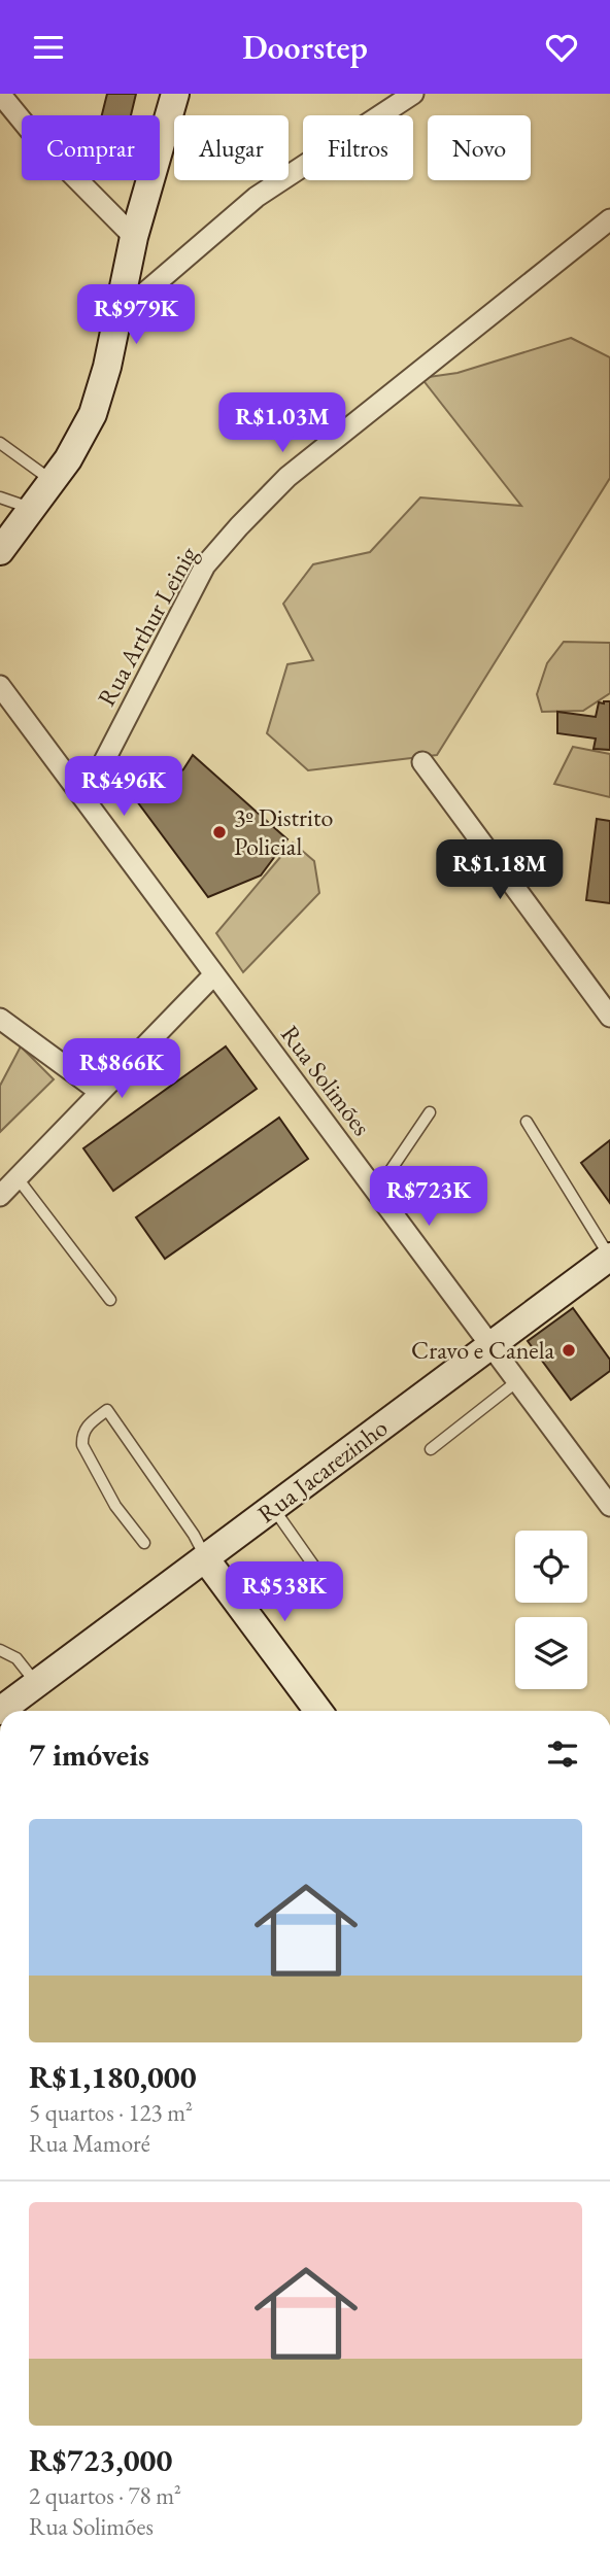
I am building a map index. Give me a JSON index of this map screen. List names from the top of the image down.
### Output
{
  "streets": {
    "main road": ["Rua Jacarezinho"],
    "street": ["Rua Arthur Leinig", "Rua Solimões"]
  },
  "crossings": [
    ["Rua Arthur Leinig", "Rua Solimões"],
    ["Rua Solimões", "Rua Jacarezinho"]
  ],
  "places": ["3º Distrito Policial", "Cravo e Canela"],
  "page": {
    "header": "Doorstep",
    "chip": [
      "Comprar",
      "Alugar",
      "Filtros",
      "Novo"
    ],
    "price": [
      "R$979K",
      "R$1.03M",
      "R$496K",
      "R$1.18M",
      "R$866K",
      "R$723K",
      "R$538K"
    ],
    "heading": "7 imóveis",
    "list": [
      {
        "name": "R$1,180,000",
        "note": "5 quartos · 123 m² · Rua Mamoré"
      },
      {
        "name": "R$723,000",
        "note": "2 quartos · 78 m² · Rua Solimões"
      }
    ]
  }
}
